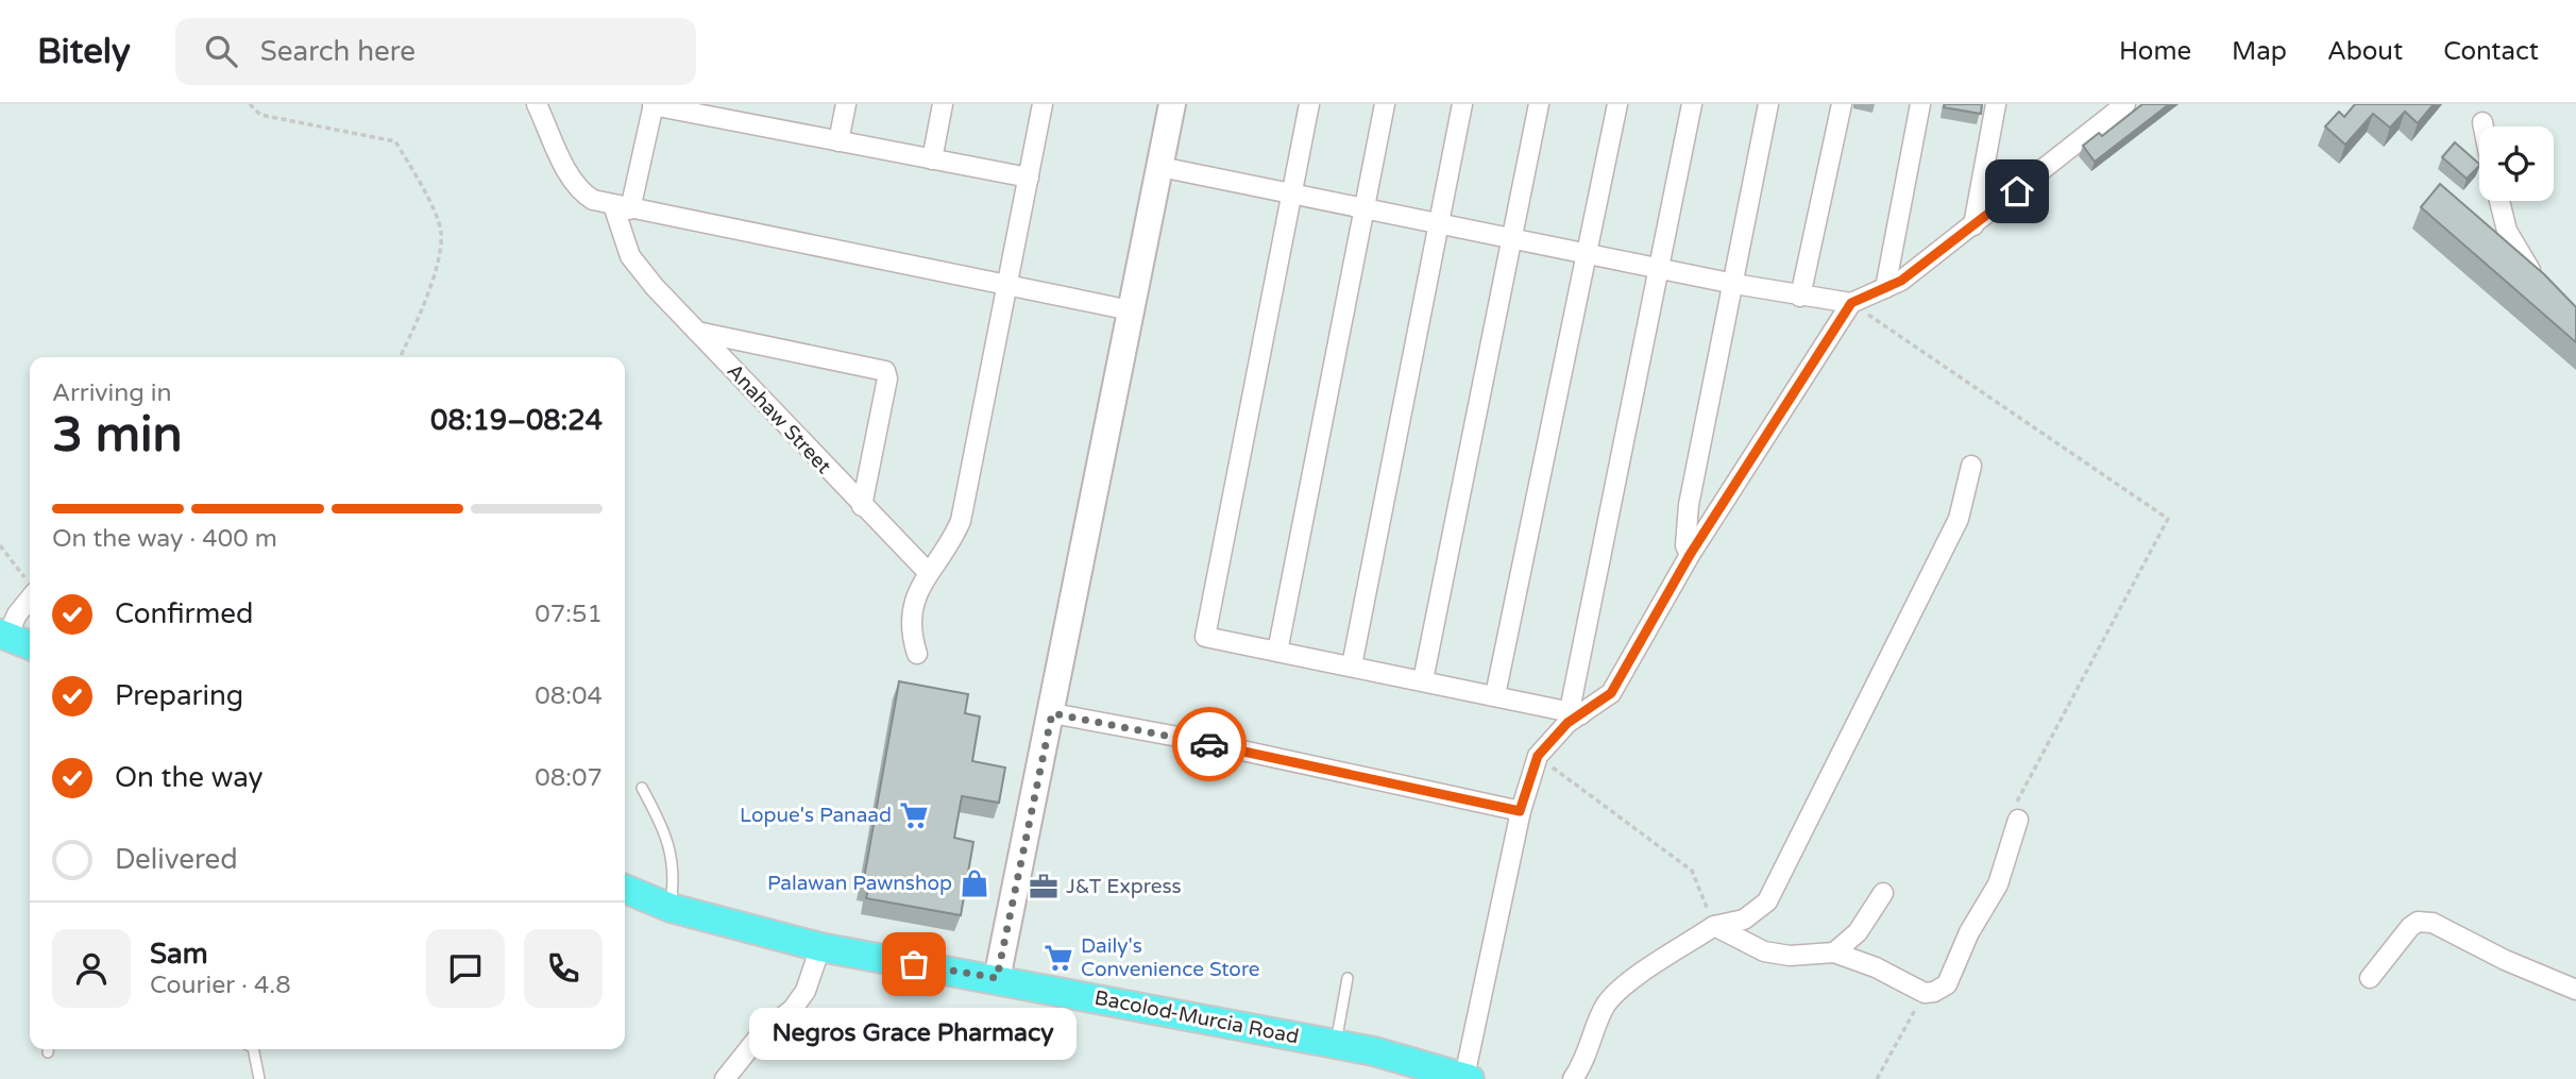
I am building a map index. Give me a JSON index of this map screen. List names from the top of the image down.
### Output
{
  "streets": {
    "main road": ["Bacolod-Murcia Road"],
    "street": ["Anahaw Street"]
  },
  "places": {
    "supermarket": ["Lopue's Panaad", "Daily's Convenience Store"],
    "shop": ["Palawan Pawnshop"],
    "office": ["J&T Express"],
    "other": ["Negros Grace Pharmacy"]
  },
  "page": {
    "header": "Bitely",
    "search": "Search here",
    "nav": [
      "Home",
      "Map",
      "About",
      "Contact"
    ],
    "heading": ["3 min", "Arriving in", "08:19–08:24"],
    "panel": ["Sam", "Courier · 4.8"],
    "bar": "On the way · 400 m",
    "list": [
      ["Confirmed", "07:51"],
      ["Preparing", "08:04"],
      ["On the way", "08:07"],
      "Delivered"
    ],
    "bubble": "Negros Grace Pharmacy"
  }
}
